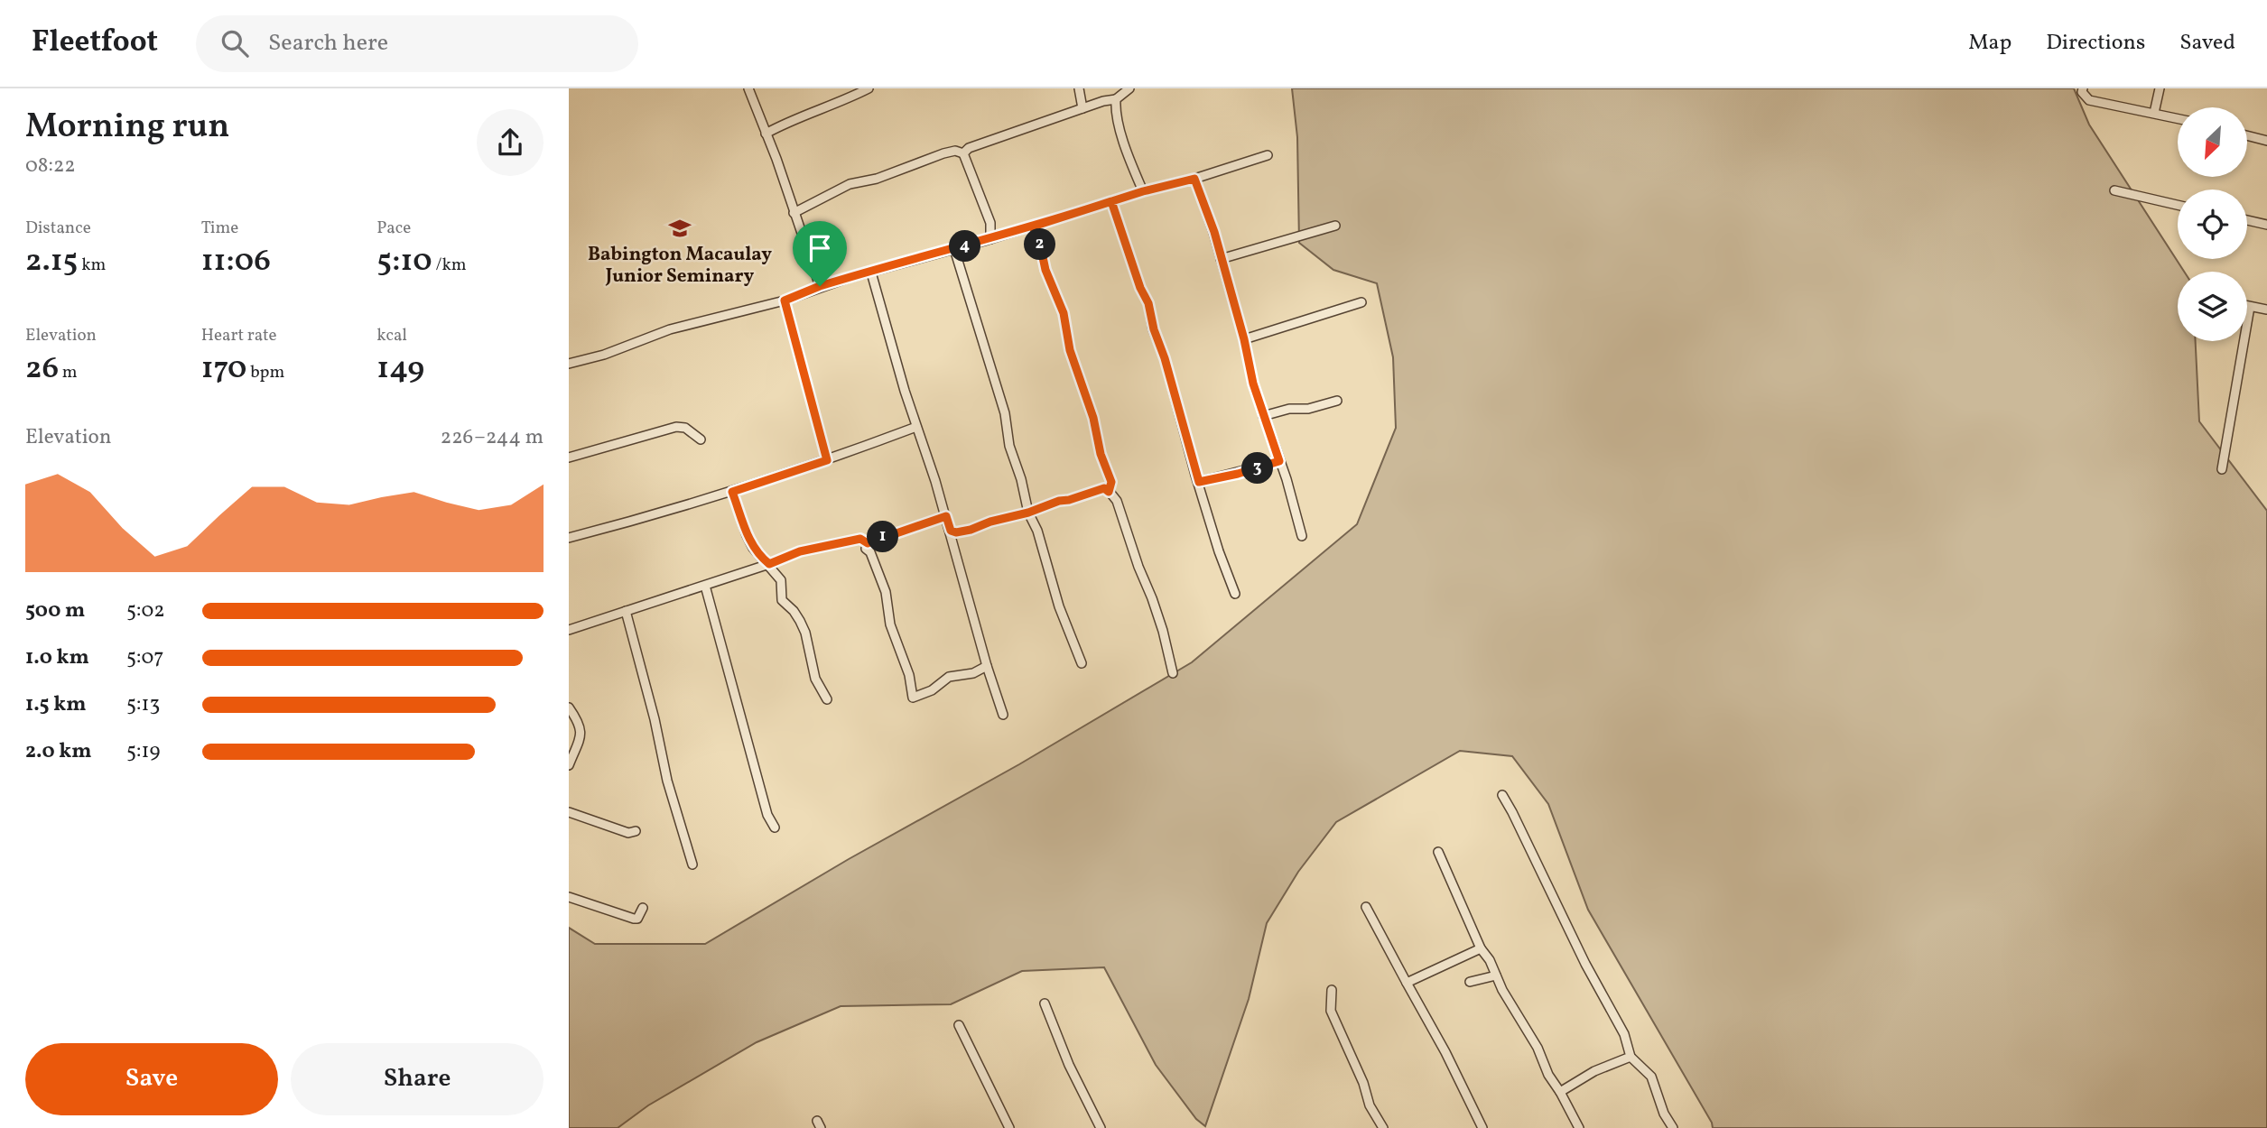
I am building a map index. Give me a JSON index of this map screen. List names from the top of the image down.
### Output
{
  "places": {
    "school or university": ["Babington Macaulay Junior Seminary"]
  },
  "north": "bottom left",
  "page": {
    "header": "Fleetfoot",
    "search": "Search here",
    "nav": ["Map", "Directions", "Saved"],
    "heading": ["Morning run", "08:22"],
    "stats": [
      ["Distance", "2.15 km"],
      ["Time", "11:06"],
      ["Pace", "5:10 /km"],
      ["Elevation", "26 m"],
      ["Heart rate", "170 bpm"],
      ["kcal", "149"]
    ],
    "pins": [
      "2",
      "4",
      "3",
      "1"
    ],
    "chart": ["Elevation", "226–244 m"],
    "list": [
      {
        "name": "500 m",
        "note": "5:02"
      },
      {
        "name": "1.0 km",
        "note": "5:07"
      },
      {
        "name": "1.5 km",
        "note": "5:13"
      },
      {
        "name": "2.0 km",
        "note": "5:19"
      }
    ],
    "buttons": ["Save", "Share"]
  }
}
